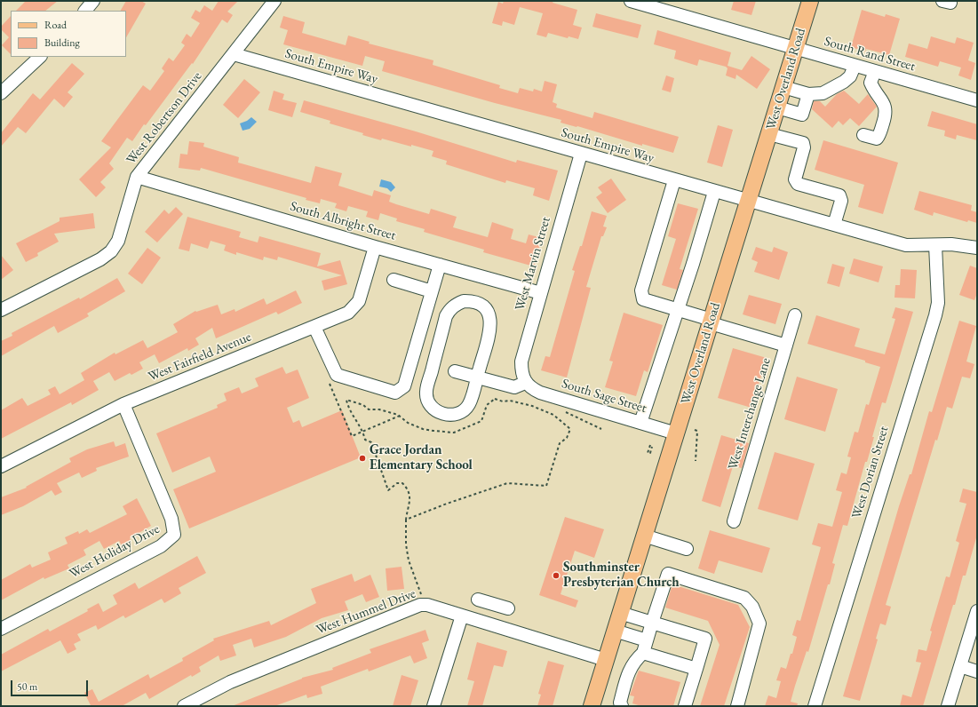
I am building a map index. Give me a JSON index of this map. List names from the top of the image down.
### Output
{
  "streets": {
    "main road": ["West Overland Road"],
    "street": [
      "South Rand Street",
      "South Empire Way",
      "West Robertson Drive",
      "South Albright Street",
      "West Marvin Street",
      "West Fairfield Avenue",
      "South Sage Street",
      "West Interchange Lane",
      "West Dorian Street",
      "West Holiday Drive",
      "West Hummel Drive"
    ]
  },
  "crossings": [
    ["South Rand Street", "West Overland Road"],
    ["South Empire Way", "West Overland Road"],
    ["South Empire Way", "West Robertson Drive"],
    ["South Empire Way", "West Marvin Street"],
    ["South Empire Way", "West Dorian Street"],
    ["West Overland Road", "South Sage Street"],
    ["West Overland Road", "West Hummel Drive"],
    ["West Robertson Drive", "South Albright Street"],
    ["South Albright Street", "West Marvin Street"],
    ["South Albright Street", "West Fairfield Avenue"],
    ["West Marvin Street", "South Sage Street"],
    ["West Fairfield Avenue", "West Holiday Drive"]
  ],
  "places": ["Grace Jordan Elementary School", "Southminster Presbyterian Church"],
  "legend": ["Road", "Building"],
  "scale_bar": "50 m"
}
